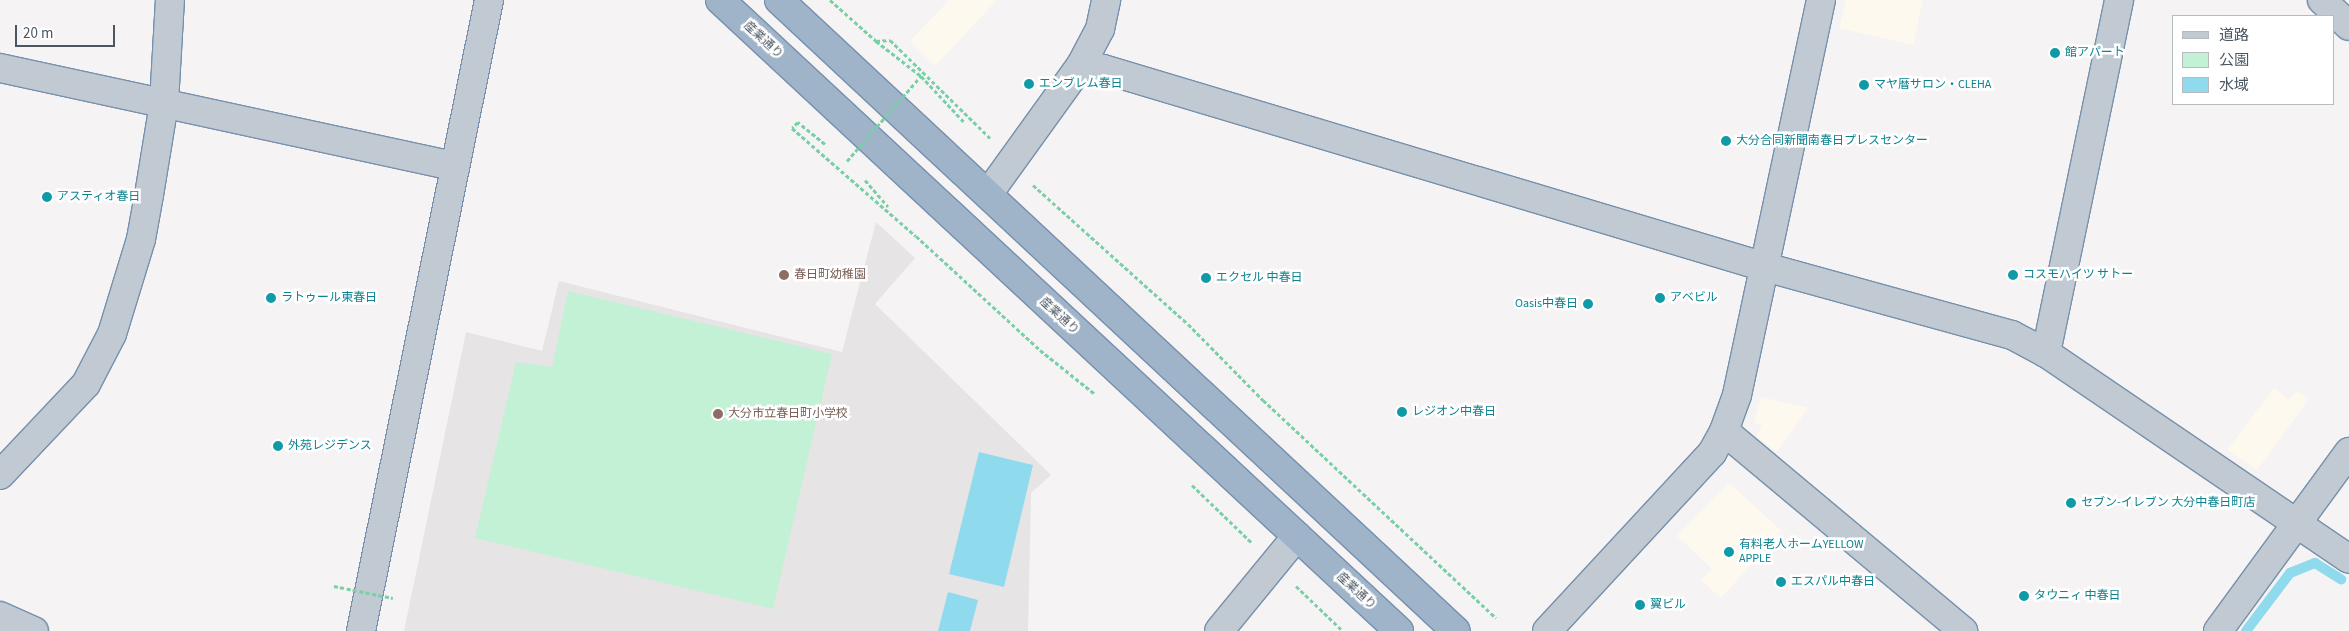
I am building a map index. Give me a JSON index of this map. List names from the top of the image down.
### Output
{
  "streets": {
    "highway": ["産業通り"]
  },
  "places": [
    "館アパート",
    "エンブレム春日",
    "マヤ暦サロン・CLEHA",
    "大分合同新聞南春日プレスセンター",
    "アスティオ春日",
    "春日町幼稚園",
    "コスモハイツ サトー",
    "エクセル 中春日",
    "ラトゥール東春日",
    "アベビル",
    "Oasis中春日",
    "レジオン中春日",
    "大分市立春日町小学校",
    "外苑レジデンス",
    "セブン-イレブン 大分中春日町店",
    "有料老人ホームYELLOW APPLE",
    "エスパル中春日",
    "タウニィ 中春日",
    "翼ビル"
  ],
  "legend": ["道路", "公園", "水域"],
  "scale_bar": "20 m"
}
